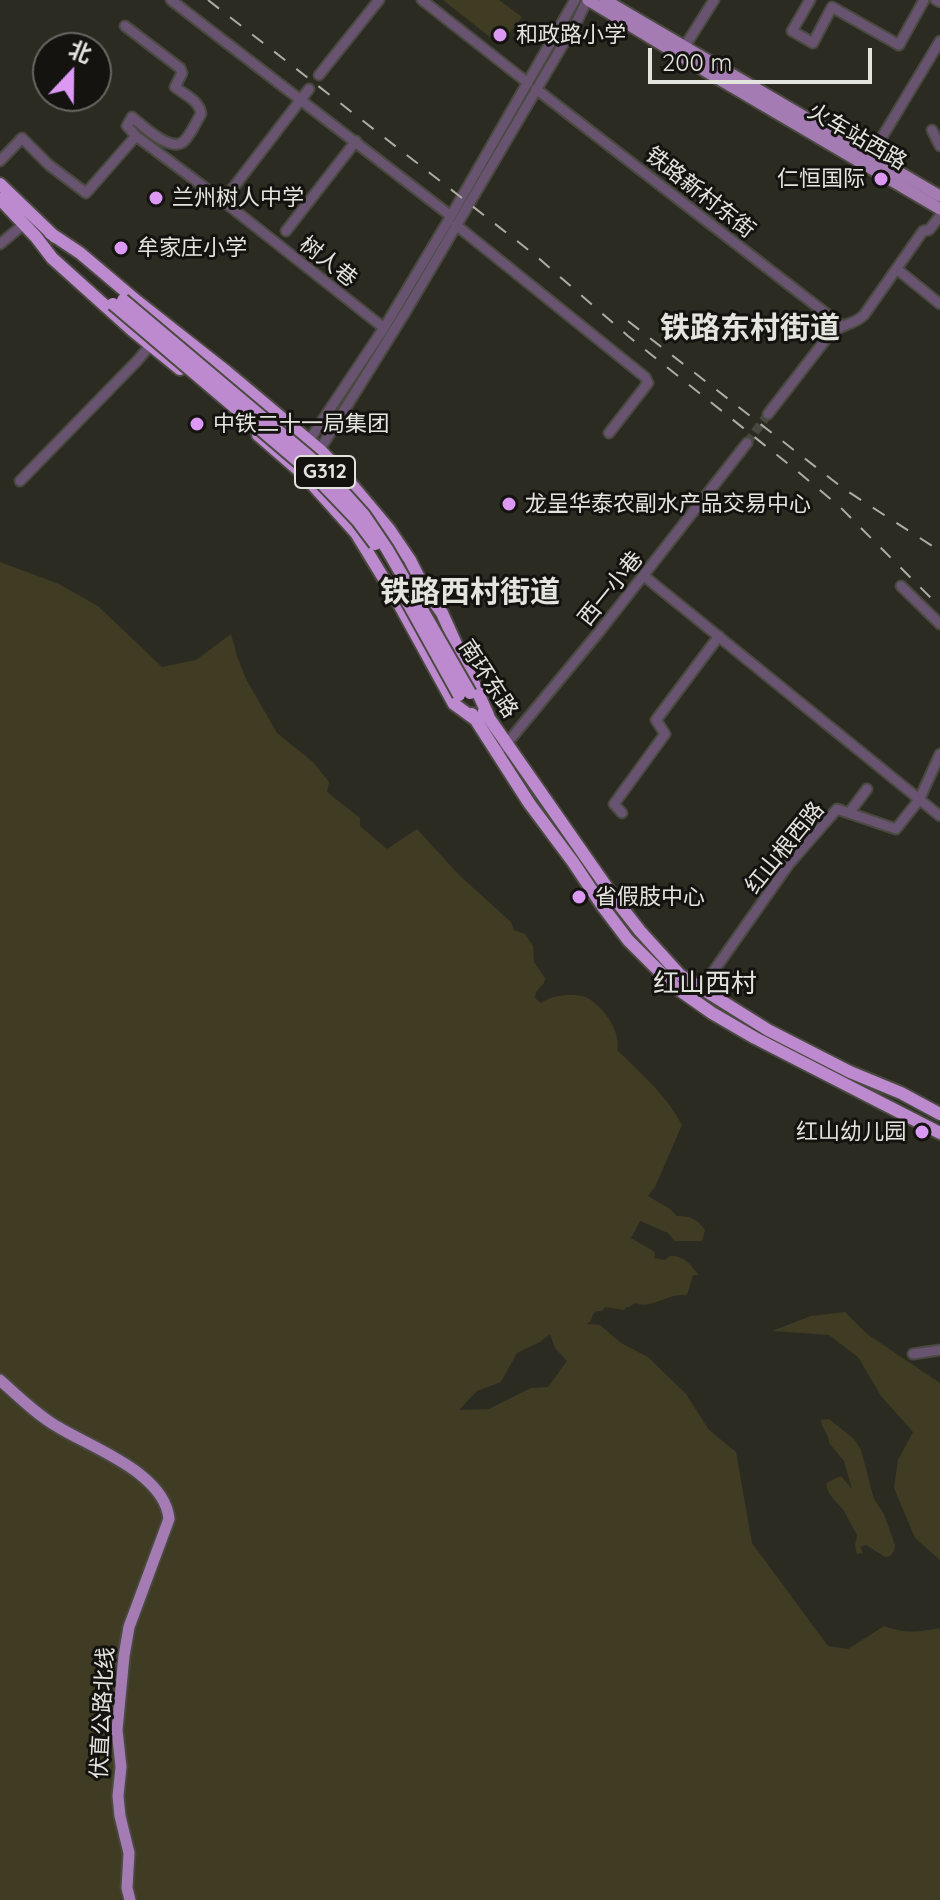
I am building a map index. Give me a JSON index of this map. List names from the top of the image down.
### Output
{
  "streets": {
    "highway": ["G312", "南环东路"],
    "main road": ["火车站西路", "伏直公路北线"],
    "street": [
      "铁路新村东街",
      "树人巷",
      "西一小巷",
      "红山根西路"
    ]
  },
  "crossings": [
    ["西一小巷", "南环东路"],
    ["南环东路", "红山根西路"]
  ],
  "districts": ["铁路东村街道", "铁路西村街道", "红山西村"],
  "places": [
    "和政路小学",
    "仁恒国际",
    "兰州树人中学",
    "牟家庄小学",
    "中铁二十一局集团",
    "龙呈华泰农副水产品交易中心",
    "省假肢中心",
    "红山幼儿园"
  ],
  "scale_bar": "200 m",
  "north": "top"
}
